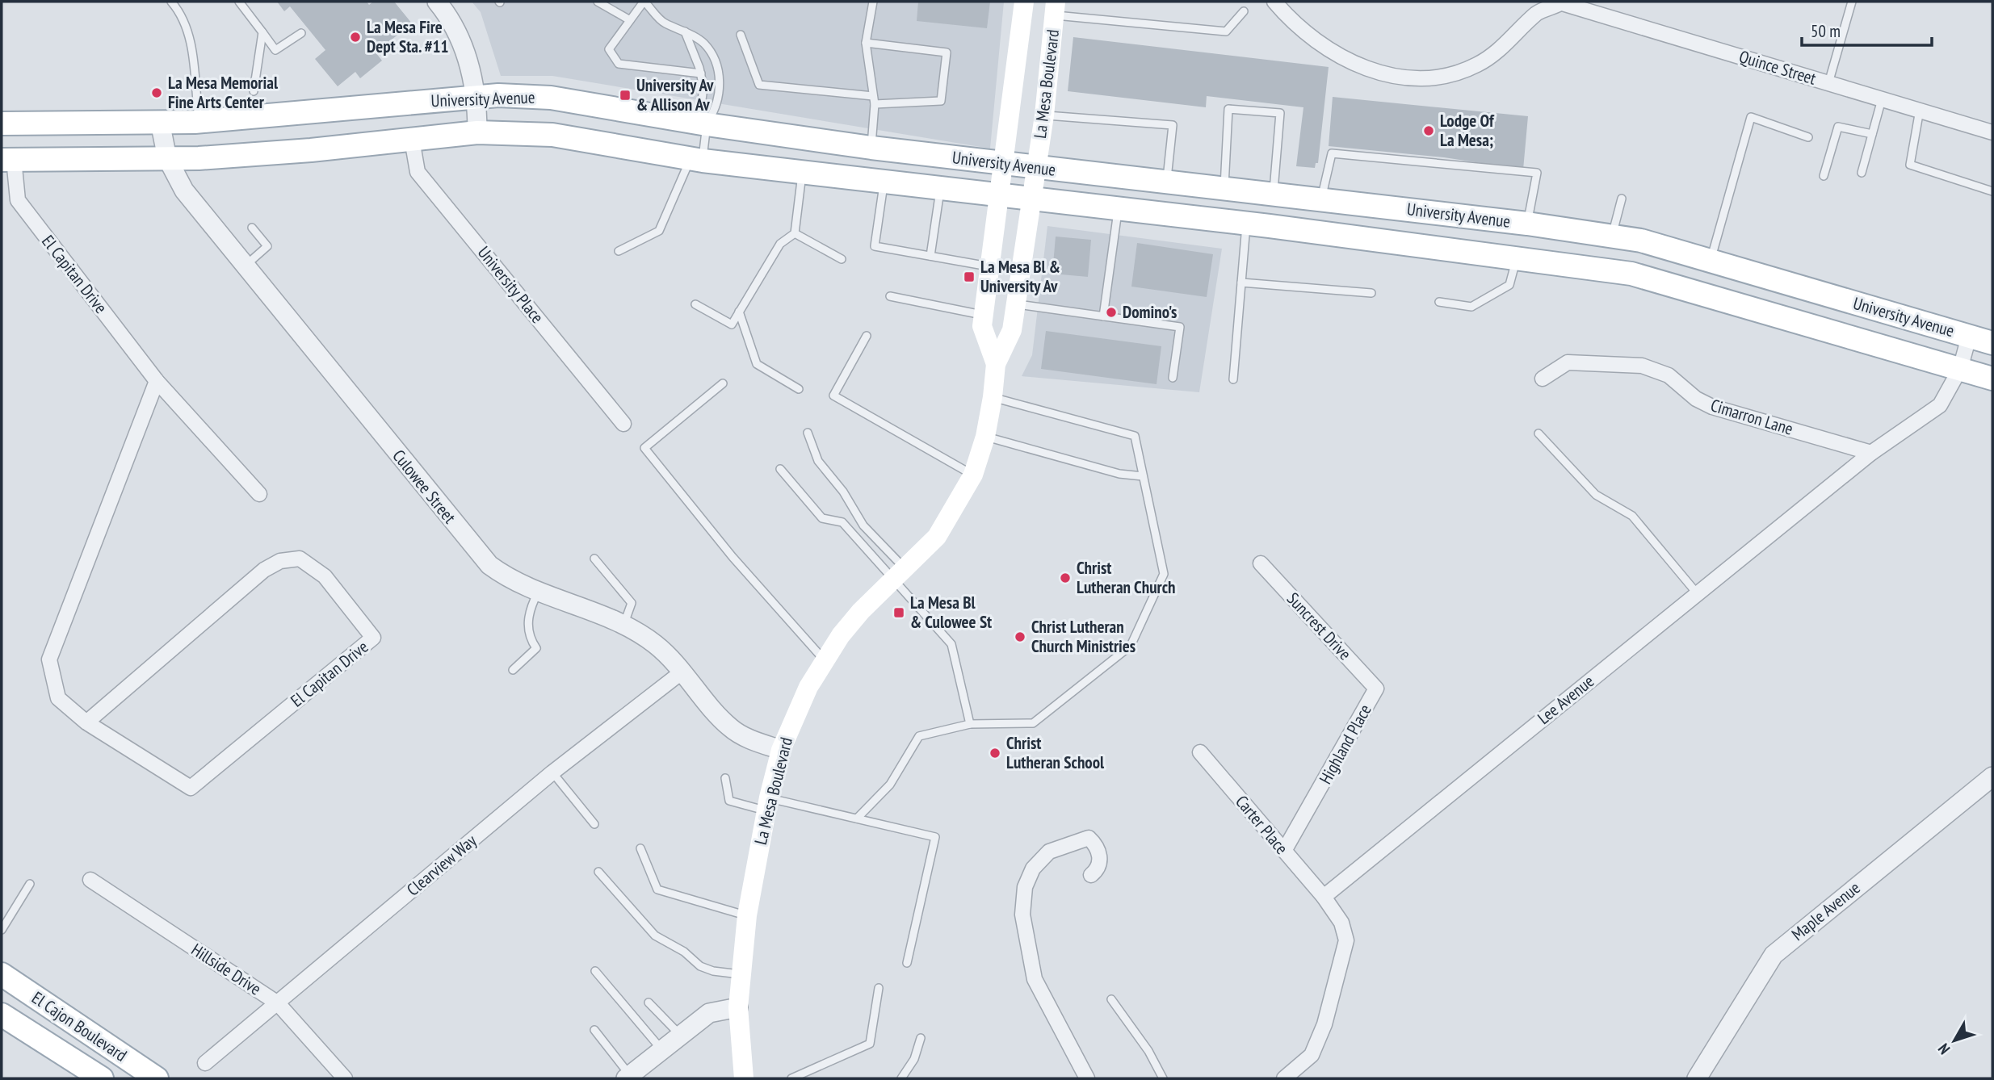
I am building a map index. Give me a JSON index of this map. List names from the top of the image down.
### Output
{
  "streets": {
    "main road": ["La Mesa Boulevard", "University Avenue", "El Cajon Boulevard"],
    "street": [
      "Quince Street",
      "El Capitan Drive",
      "University Place",
      "Cimarron Lane",
      "Culowee Street",
      "Suncrest Drive",
      "Lee Avenue",
      "Highland Place",
      "Carter Place",
      "Clearview Way",
      "Maple Avenue",
      "Hillside Drive"
    ]
  },
  "crossings": [
    ["La Mesa Boulevard", "University Avenue"],
    ["La Mesa Boulevard", "Culowee Street"],
    ["University Avenue", "El Capitan Drive"],
    ["University Avenue", "University Place"],
    ["University Avenue", "Culowee Street"],
    ["University Avenue", "Lee Avenue"],
    ["Cimarron Lane", "Lee Avenue"],
    ["Culowee Street", "Clearview Way"],
    ["Suncrest Drive", "Highland Place"],
    ["Lee Avenue", "Carter Place"],
    ["Highland Place", "Carter Place"],
    ["Clearview Way", "Hillside Drive"]
  ],
  "places": {
    "other": [
      "La Mesa Fire Dept Sta. #11",
      "La Mesa Memorial Fine Arts Center",
      "Lodge Of La Mesa;",
      "Domino's",
      "Christ Lutheran Church",
      "Christ Lutheran Church Ministries",
      "Christ Lutheran School"
    ],
    "transit": ["University Av & Allison Av", "La Mesa Bl & University Av", "La Mesa Bl & Culowee St"]
  },
  "scale_bar": "50 m",
  "north": "bottom left"
}
